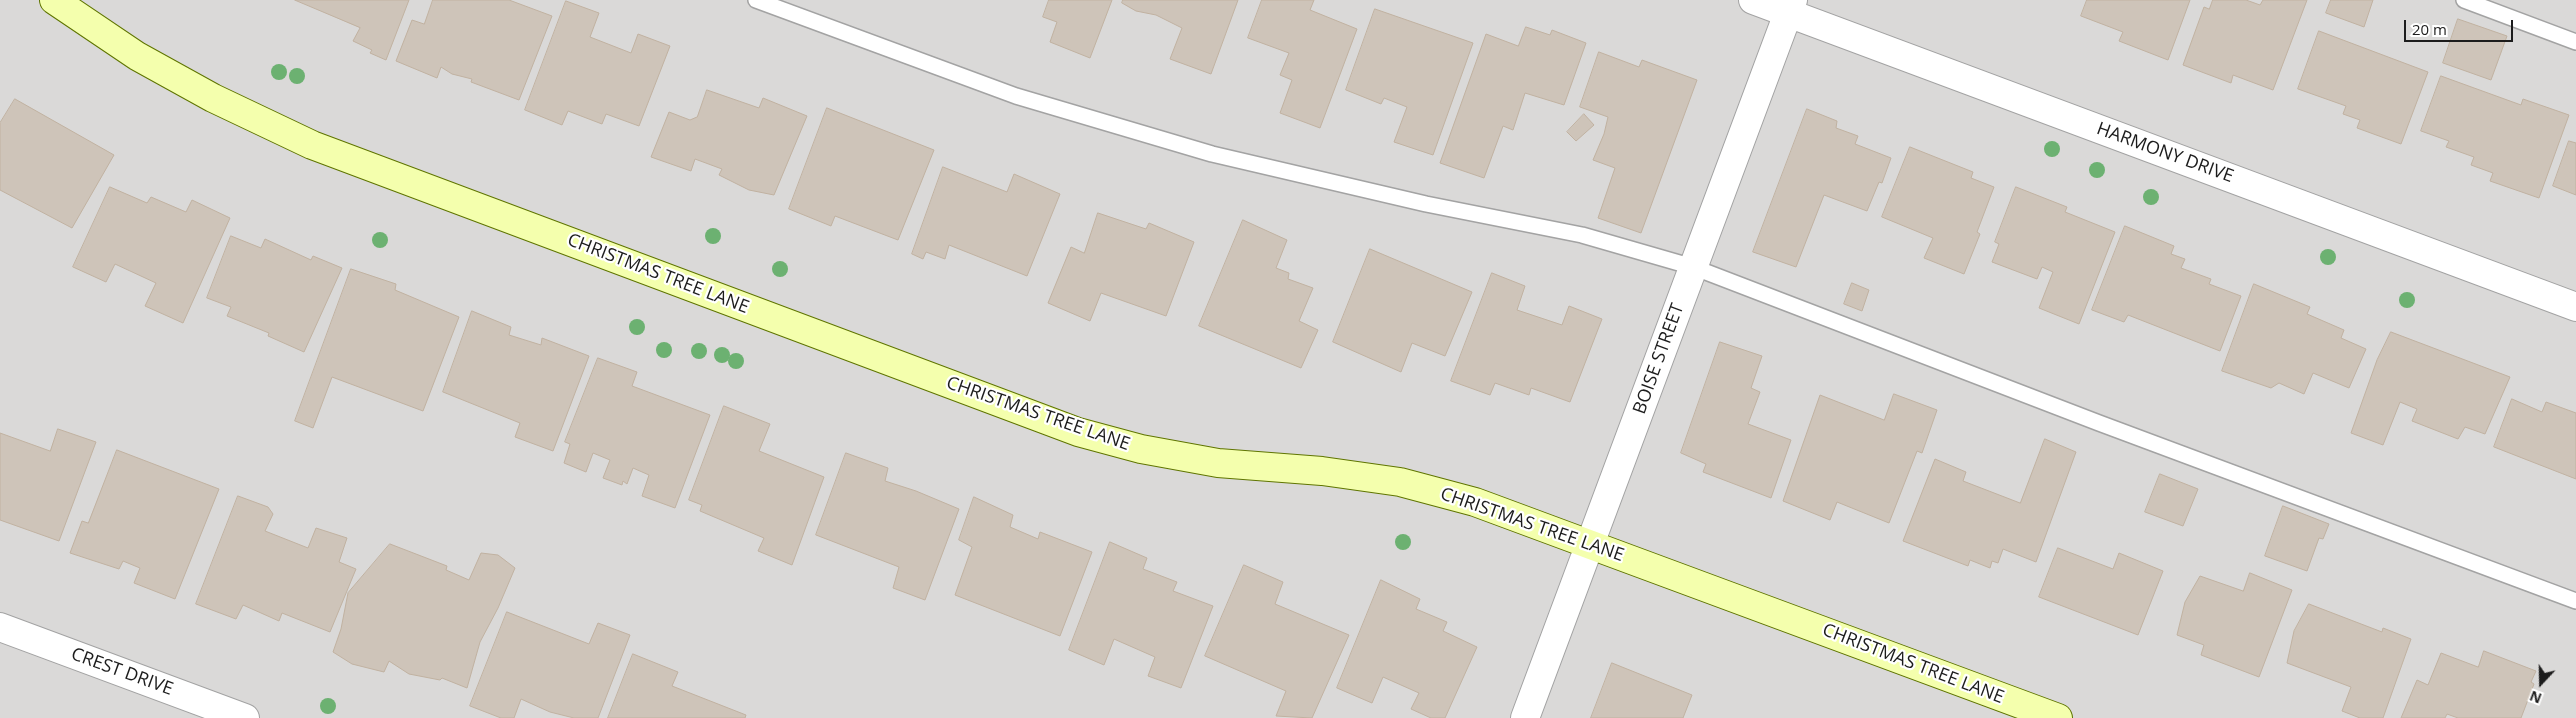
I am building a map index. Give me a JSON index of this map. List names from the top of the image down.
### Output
{
  "streets": {
    "street": [
      "HARMONY DRIVE",
      "CHRISTMAS TREE LANE",
      "BOISE STREET",
      "CREST DRIVE"
    ]
  },
  "crossings": [
    ["HARMONY DRIVE", "BOISE STREET"],
    ["CHRISTMAS TREE LANE", "BOISE STREET"]
  ],
  "scale_bar": "20 m",
  "north": "bottom"
}
